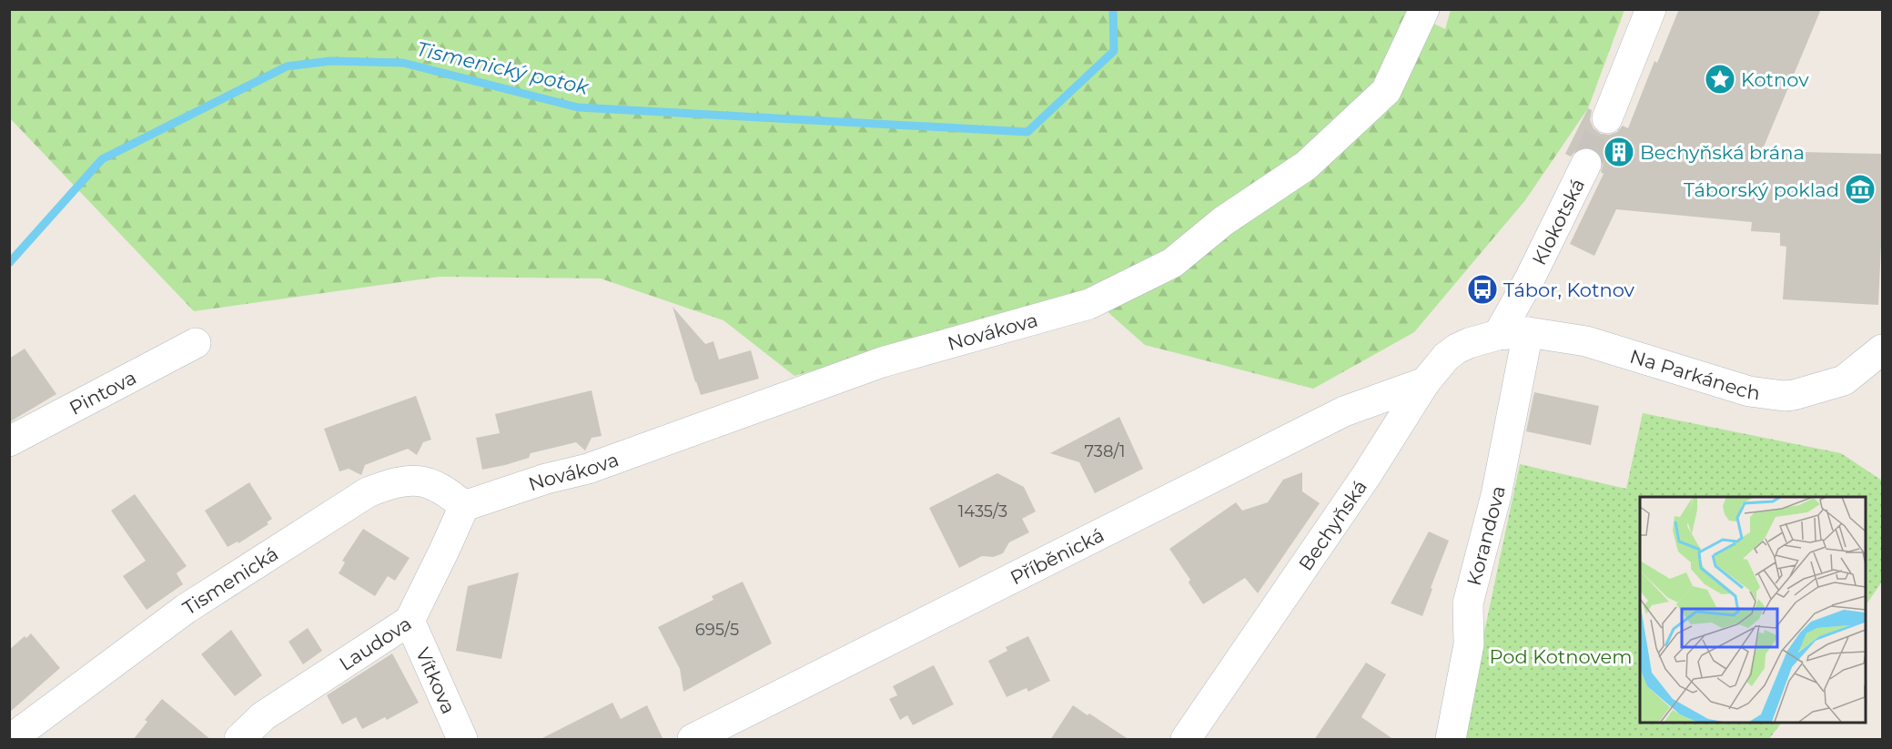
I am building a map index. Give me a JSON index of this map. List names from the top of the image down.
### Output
{
  "streets": {
    "street": [
      "Klokotská",
      "Novákova",
      "Na Parkánech",
      "Pintova",
      "Bechyňská",
      "Korandova",
      "Příběnická",
      "Tismenická",
      "Laudova",
      "Vítkova"
    ]
  },
  "crossings": [
    ["Klokotská", "Na Parkánech"],
    ["Klokotská", "Bechyňská"],
    ["Novákova", "Tismenická"],
    ["Novákova", "Laudova"],
    ["Na Parkánech", "Bechyňská"],
    ["Na Parkánech", "Korandova"],
    ["Bechyňská", "Příběnická"],
    ["Tismenická", "Laudova"],
    ["Laudova", "Vítkova"]
  ],
  "water": ["Tismenický potok"],
  "parks": ["Pod Kotnovem"],
  "places": {
    "place": ["Kotnov"],
    "building": ["Bechyňská brána"],
    "museum": ["Táborský poklad"],
    "bus stop": ["Tábor, Kotnov"]
  },
  "house_numbers": ["738/1", "1435/3", "695/5"]
}
